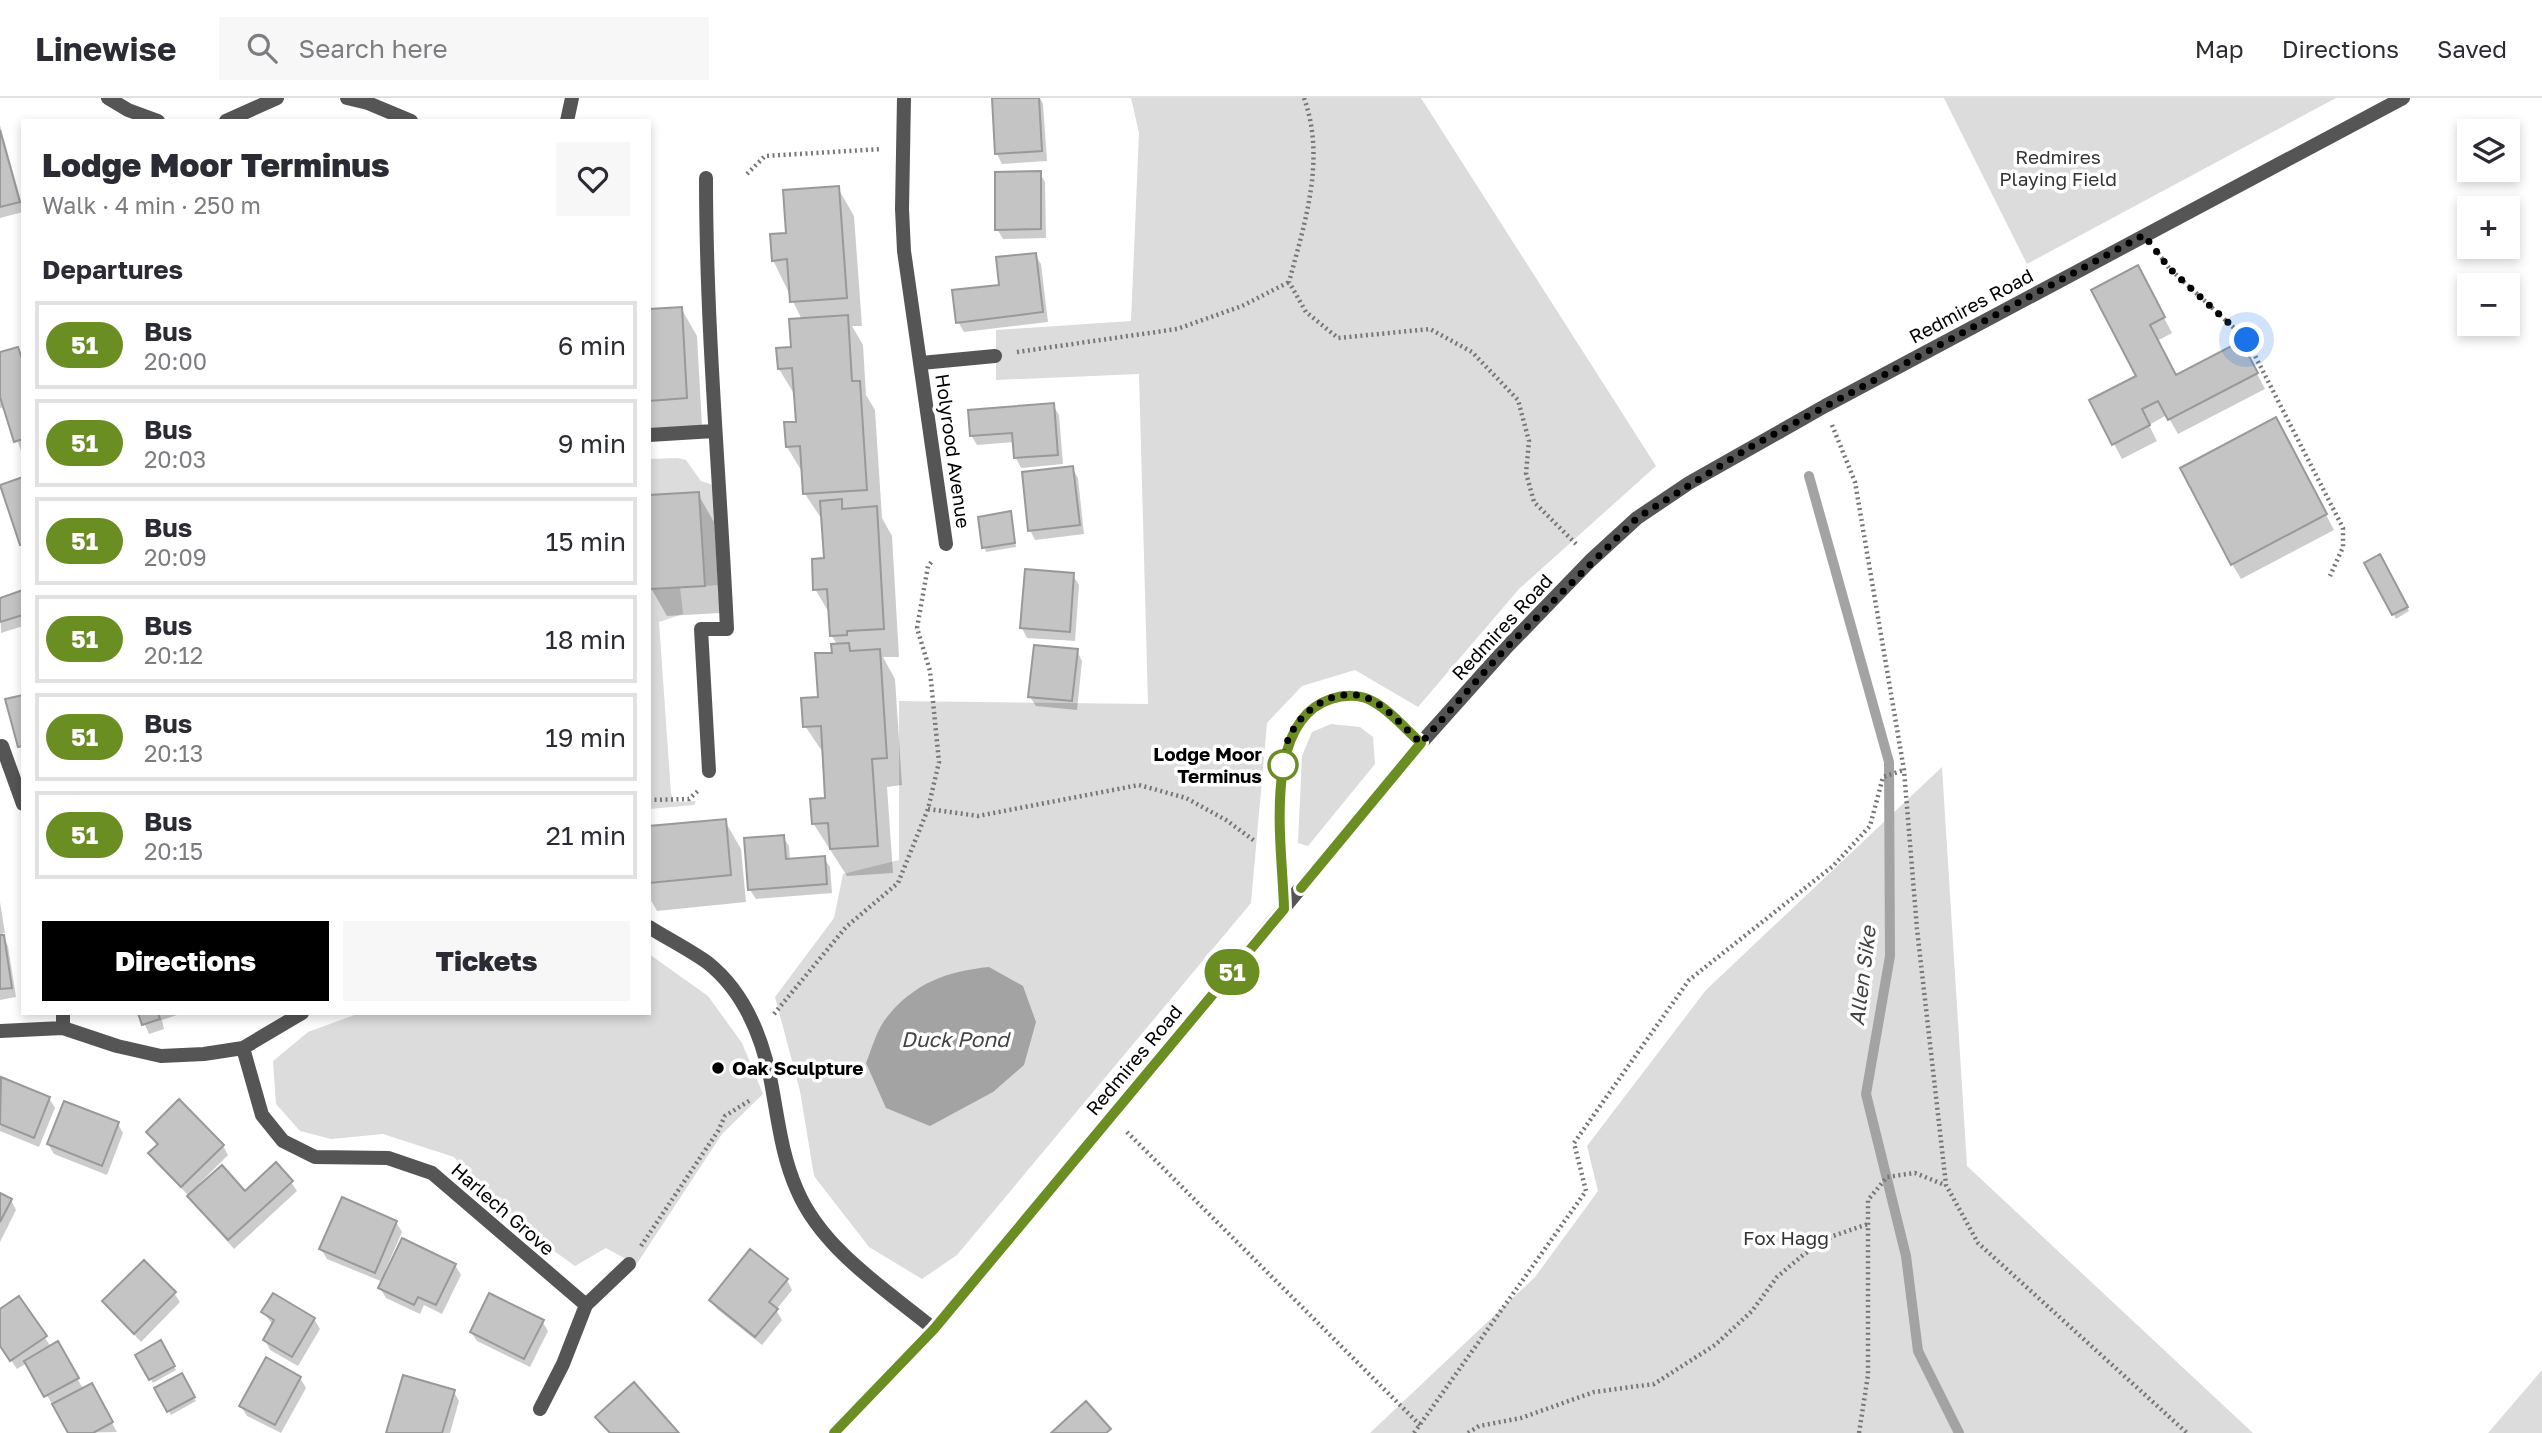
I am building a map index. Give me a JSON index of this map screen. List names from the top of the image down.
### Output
{
  "streets": {
    "street": ["Redmires Road", "Holyrood Avenue", "Harlech Grove"]
  },
  "water": ["Allen Sike", "Duck Pond"],
  "parks": ["Redmires Playing Field", "Fox Hagg"],
  "places": ["Lodge Moor Terminus", "Oak Sculpture"],
  "lines": ["bus line 51"],
  "page": {
    "header": "Linewise",
    "search": "Search here",
    "nav": ["Map", "Directions", "Saved"],
    "on_map": "51",
    "map_buttons": ["+", "−"],
    "heading": [
      ["Lodge Moor Terminus", "Walk · 4 min · 250 m"],
      "Departures"
    ],
    "list": [
      {
        "mark": "51",
        "name": "Bus",
        "note": "20:00",
        "value": "6 min"
      },
      {
        "mark": "51",
        "name": "Bus",
        "note": "20:03",
        "value": "9 min"
      },
      {
        "mark": "51",
        "name": "Bus",
        "note": "20:09",
        "value": "15 min"
      },
      {
        "mark": "51",
        "name": "Bus",
        "note": "20:12",
        "value": "18 min"
      },
      {
        "mark": "51",
        "name": "Bus",
        "note": "20:13",
        "value": "19 min"
      },
      {
        "mark": "51",
        "name": "Bus",
        "note": "20:15",
        "value": "21 min"
      }
    ],
    "buttons": ["Directions", "Tickets"]
  }
}
